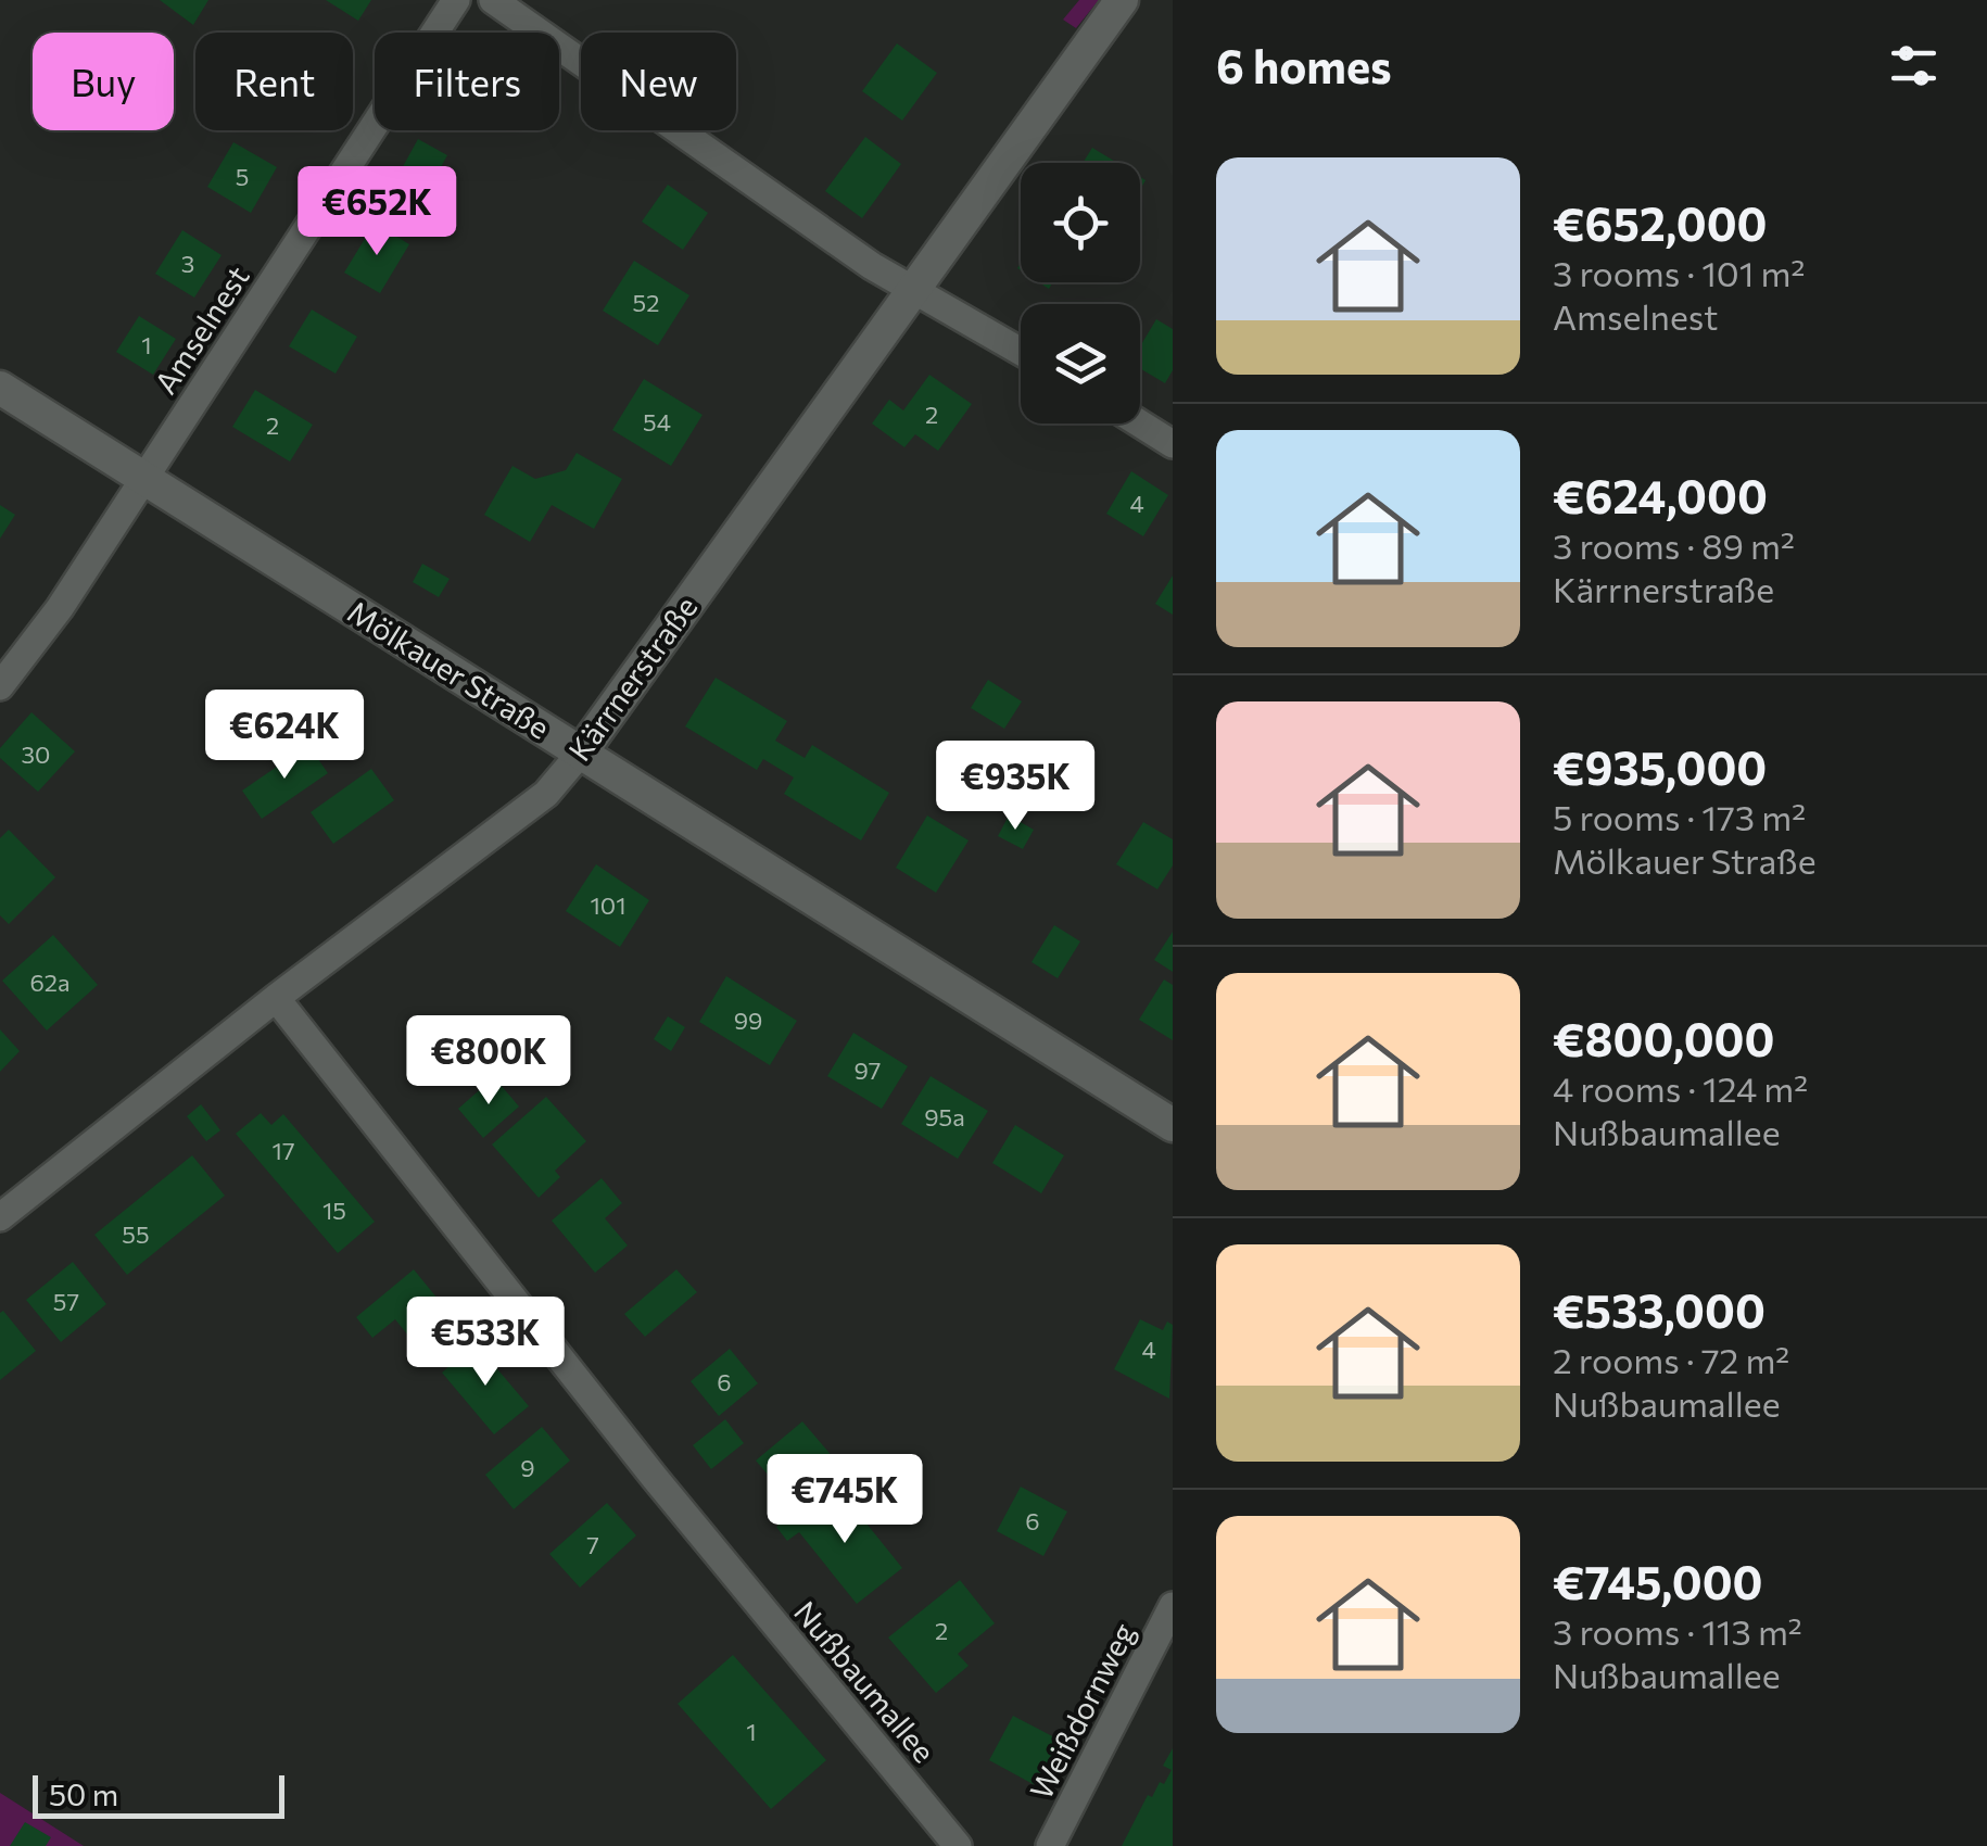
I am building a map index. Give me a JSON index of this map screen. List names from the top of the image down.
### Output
{
  "streets": {
    "street": [
      "Amselnest",
      "Mölkauer Straße",
      "Kärrnerstraße",
      "Nußbaumallee",
      "Weißdornweg"
    ]
  },
  "crossings": [
    ["Amselnest", "Mölkauer Straße"],
    ["Mölkauer Straße", "Kärrnerstraße"],
    ["Kärrnerstraße", "Nußbaumallee"]
  ],
  "house_numbers": [
    "5",
    "3",
    "52",
    "1",
    "2",
    "54",
    "2",
    "4",
    "30",
    "101",
    "62a",
    "99",
    "97",
    "95a",
    "17",
    "15",
    "55",
    "57",
    "4",
    "6",
    "9",
    "6",
    "7",
    "2",
    "1"
  ],
  "scale_bar": "50 m",
  "page": {
    "heading": "6 homes",
    "chip": [
      "Buy",
      "Rent",
      "Filters",
      "New"
    ],
    "list": [
      {
        "name": "€652,000",
        "note": "3 rooms · 101 m² · Amselnest"
      },
      {
        "name": "€624,000",
        "note": "3 rooms · 89 m² · Kärrnerstraße"
      },
      {
        "name": "€935,000",
        "note": "5 rooms · 173 m² · Mölkauer Straße"
      },
      {
        "name": "€800,000",
        "note": "4 rooms · 124 m² · Nußbaumallee"
      },
      {
        "name": "€533,000",
        "note": "2 rooms · 72 m² · Nußbaumallee"
      },
      {
        "name": "€745,000",
        "note": "3 rooms · 113 m² · Nußbaumallee"
      }
    ],
    "price": [
      "€652K",
      "€624K",
      "€935K",
      "€800K",
      "€533K",
      "€745K"
    ],
    "scale": "50 m"
  }
}
